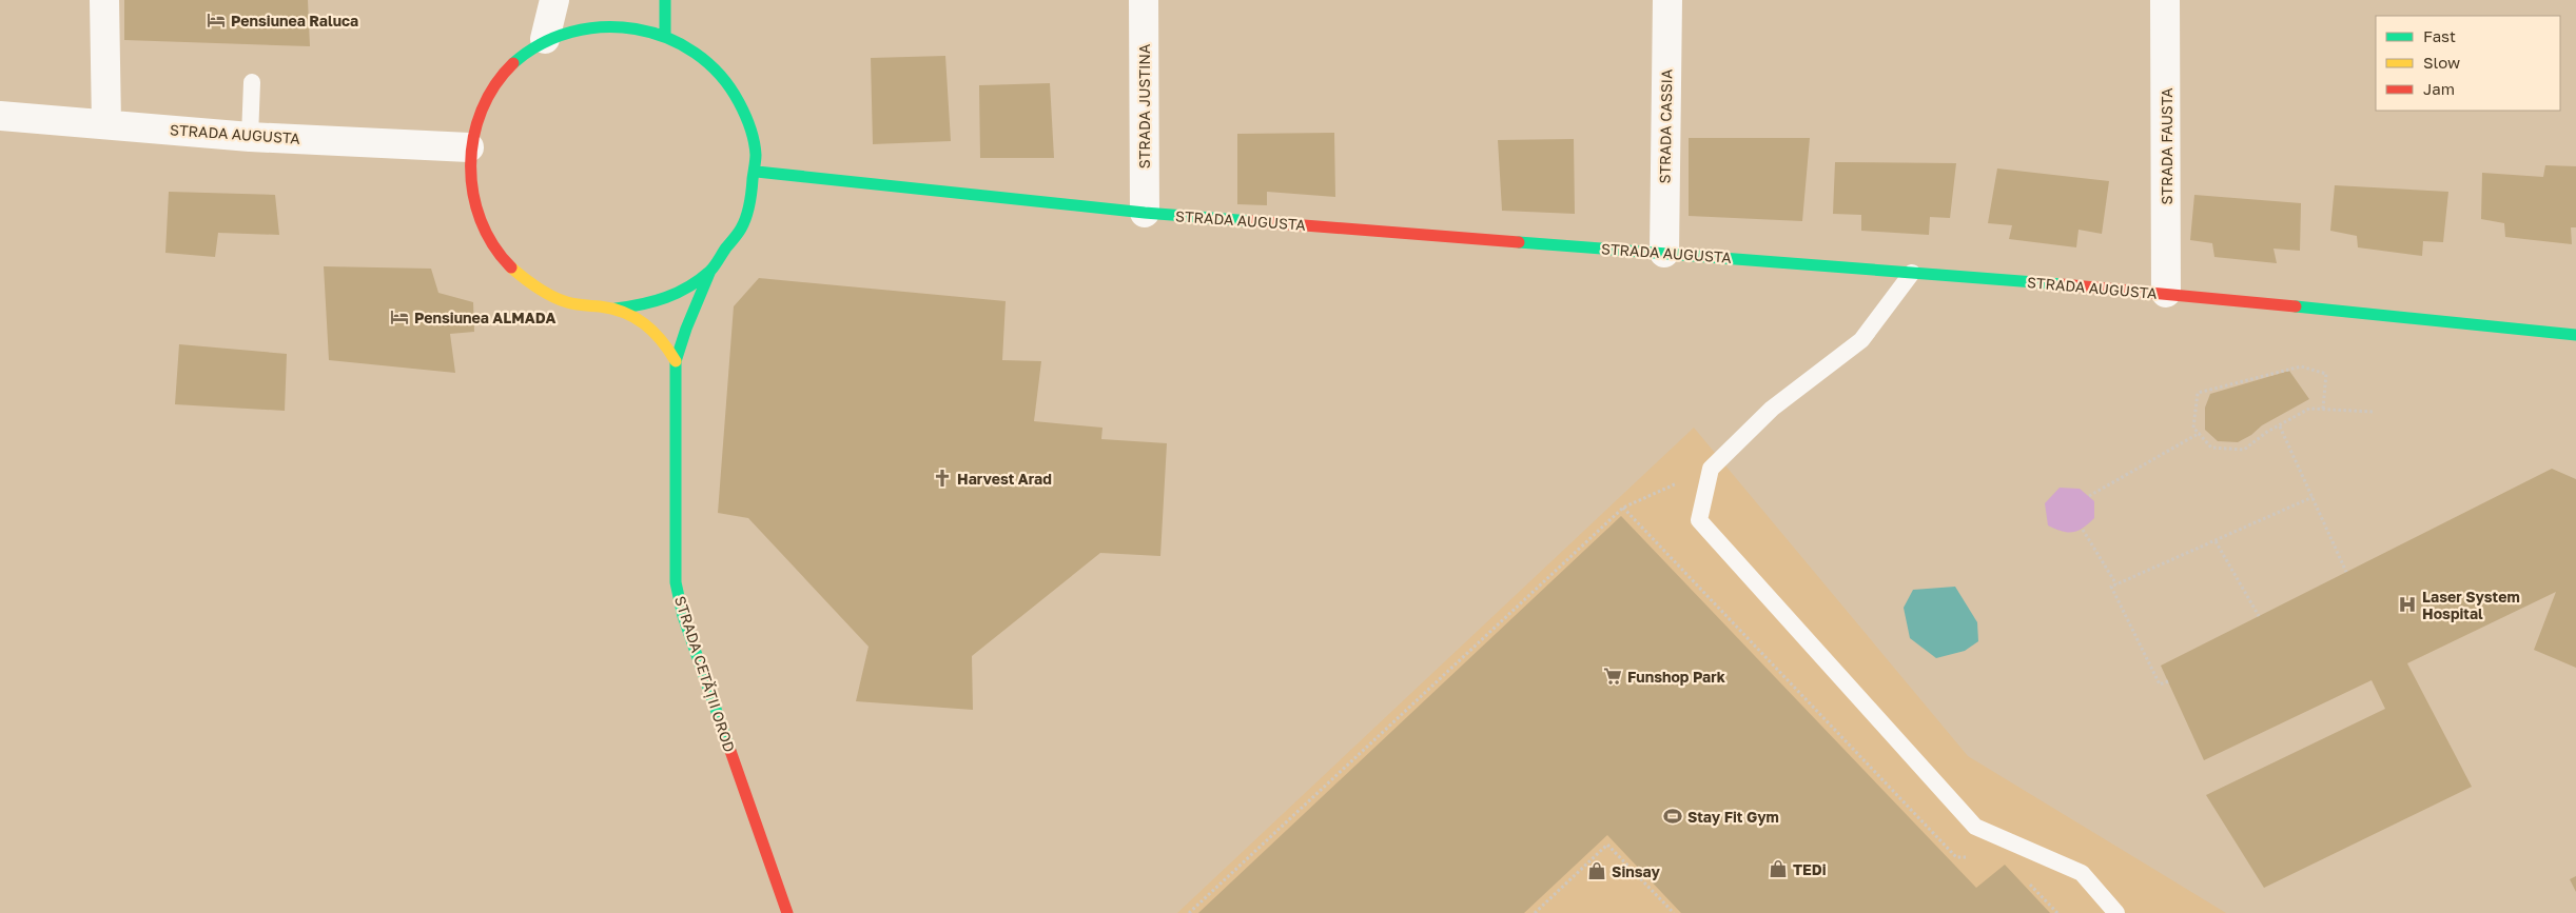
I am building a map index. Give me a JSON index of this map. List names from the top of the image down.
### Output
{
  "streets": {
    "street": [
      "STRADA JUSTINA",
      "STRADA CASSIA",
      "STRADA AUGUSTA",
      "STRADA FAUSTA",
      "STRADA CETĂȚII OROD"
    ]
  },
  "crossings": [
    ["STRADA JUSTINA", "STRADA AUGUSTA"],
    ["STRADA CASSIA", "STRADA AUGUSTA"],
    ["STRADA AUGUSTA", "STRADA FAUSTA"],
    ["STRADA AUGUSTA", "STRADA CETĂȚII OROD"]
  ],
  "places": {
    "hotel": ["Pensiunea Raluca", "Pensiunea ALMADA"],
    "church": ["Harvest Arad"],
    "hospital": ["Laser System Hospital"],
    "supermarket": ["Funshop Park"],
    "sports": ["Stay Fit Gym"],
    "shop": ["TEDi", "Sinsay"]
  },
  "legend": ["Fast", "Slow", "Jam"]
}
